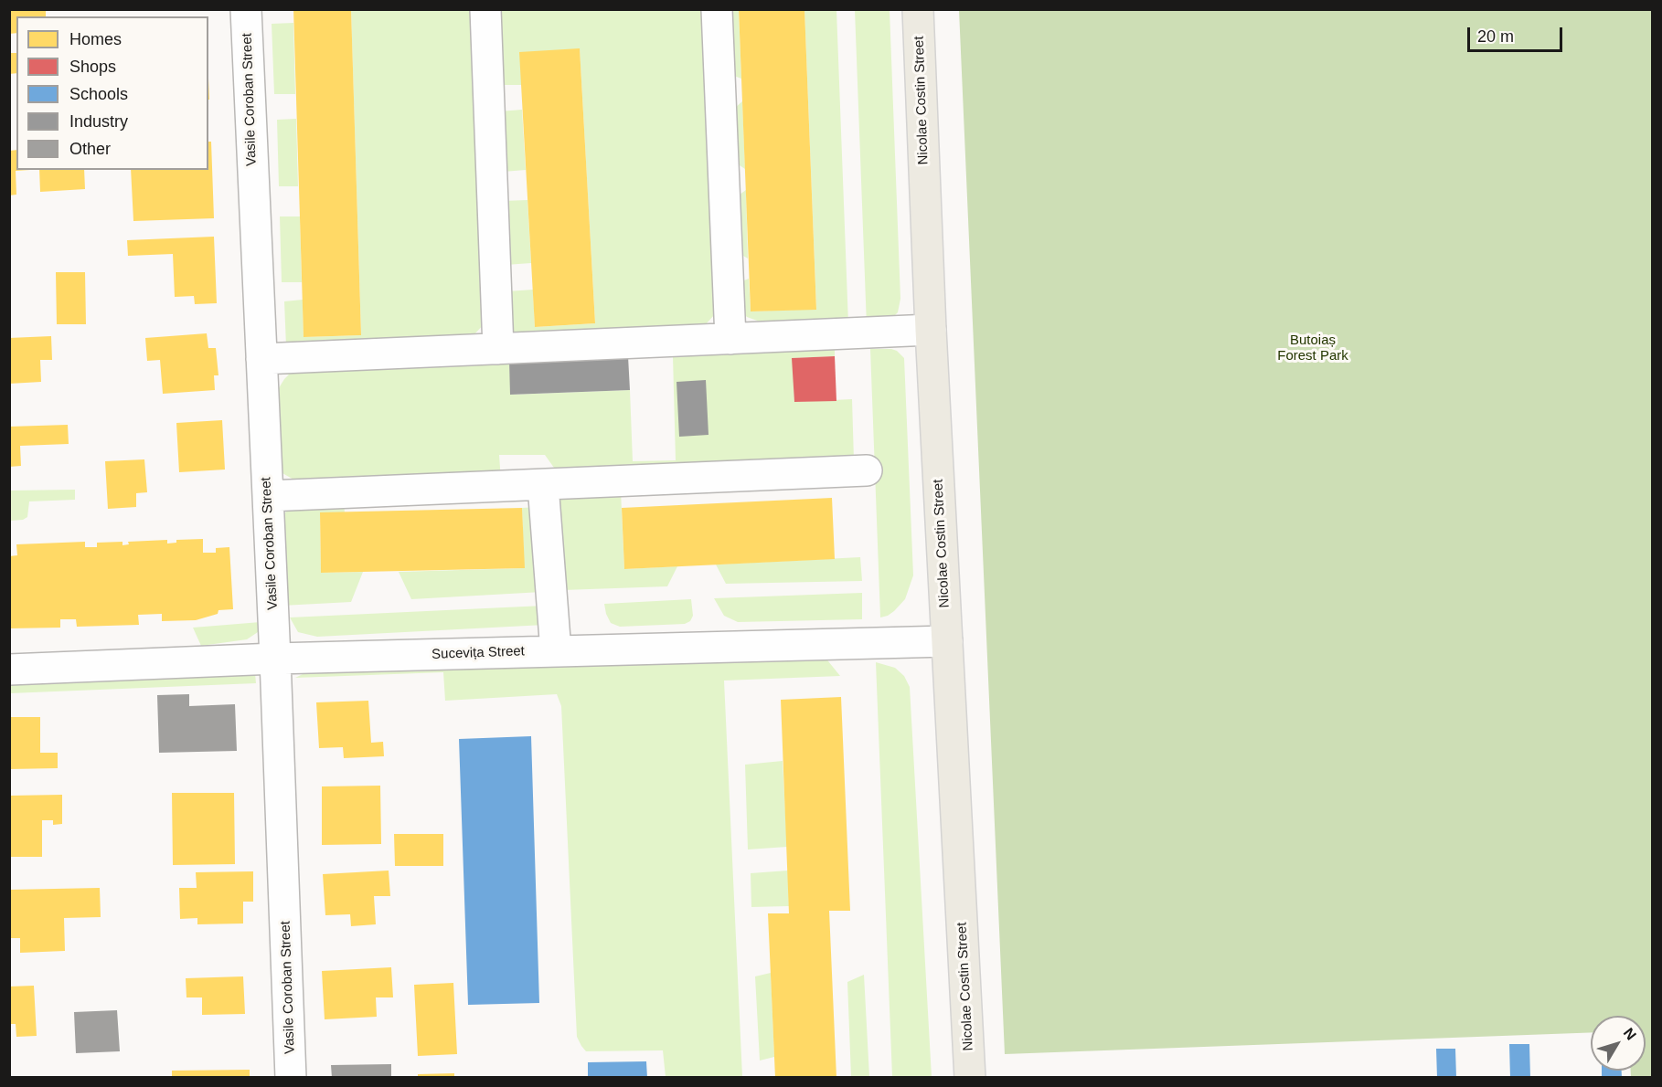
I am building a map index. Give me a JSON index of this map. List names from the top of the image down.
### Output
{
  "streets": {
    "main road": ["Nicolae Costin Street"],
    "street": ["Vasile Coroban Street", "Sucevița Street"]
  },
  "crossings": [
    ["Vasile Coroban Street", "Sucevița Street"],
    ["Nicolae Costin Street", "Sucevița Street"]
  ],
  "parks": ["Butoiaș Forest Park"],
  "legend": [
    "Homes",
    "Shops",
    "Schools",
    "Industry",
    "Other"
  ],
  "scale_bar": "20 m",
  "north": "top right"
}
